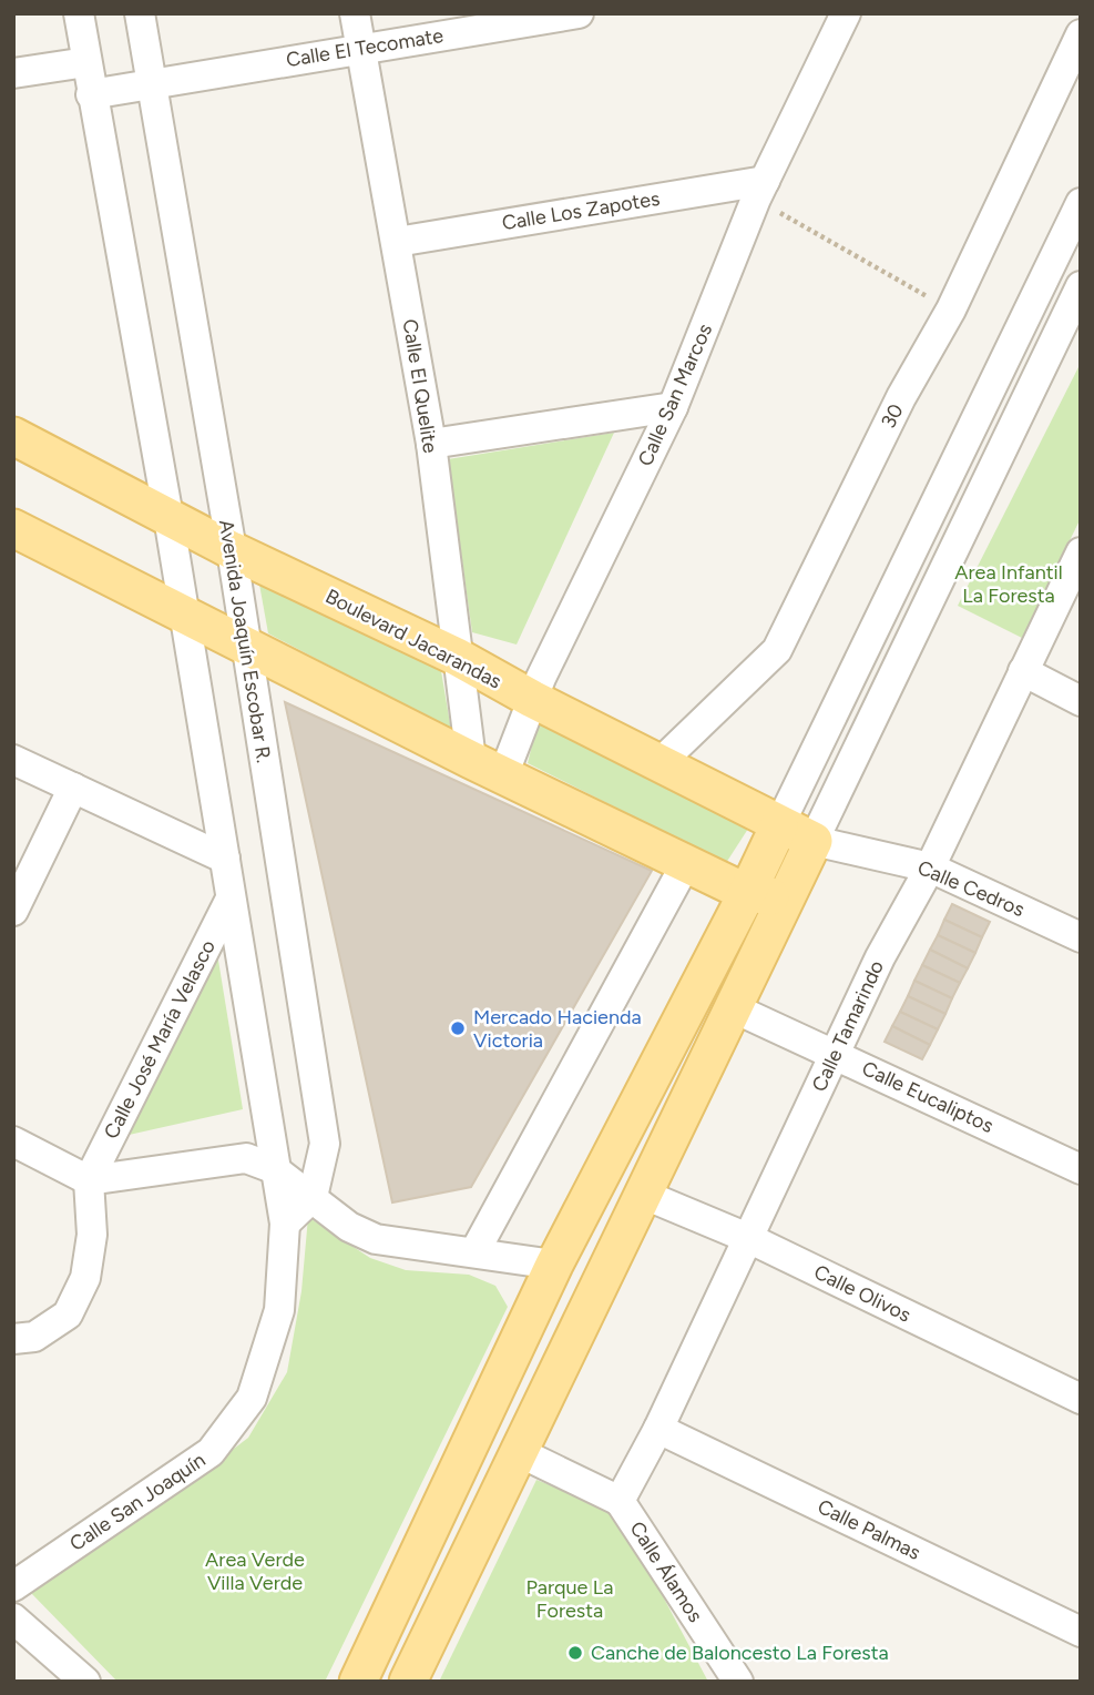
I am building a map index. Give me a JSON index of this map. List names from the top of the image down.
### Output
{
  "streets": {
    "main road": ["Boulevard Jacarandas"],
    "street": [
      "Calle El Tecomate",
      "Calle Los Zapotes",
      "Calle El Quelite",
      "Calle San Marcos",
      "30",
      "Avenida Joaquín Escobar R.",
      "Calle Cedros",
      "Calle Tamarindo",
      "Calle José María Velasco",
      "Calle Eucaliptos",
      "Calle Olivos",
      "Calle San Joaquín",
      "Calle Palmas",
      "Calle Álamos"
    ]
  },
  "crossings": [
    ["Calle El Tecomate", "Calle El Quelite"],
    ["Calle El Tecomate", "Avenida Joaquín Escobar R."],
    ["Calle Los Zapotes", "Calle El Quelite"],
    ["Calle Los Zapotes", "Calle San Marcos"],
    ["Calle El Quelite", "Calle San Marcos"],
    ["Calle El Quelite", "Boulevard Jacarandas"],
    ["Calle San Marcos", "Boulevard Jacarandas"],
    ["30", "Boulevard Jacarandas"],
    ["Boulevard Jacarandas", "Avenida Joaquín Escobar R."],
    ["Boulevard Jacarandas", "Calle Cedros"],
    ["Calle Cedros", "Calle Tamarindo"],
    ["Calle Tamarindo", "Calle Eucaliptos"],
    ["Calle Tamarindo", "Calle Olivos"],
    ["Calle Tamarindo", "Calle Palmas"],
    ["Calle Tamarindo", "Calle Álamos"]
  ],
  "parks": ["Area Infantil La Foresta", "Area Verde Villa Verde", "Parque La Foresta"],
  "places": ["Mercado Hacienda Victoria", "Canche de Baloncesto La Foresta"]
}
